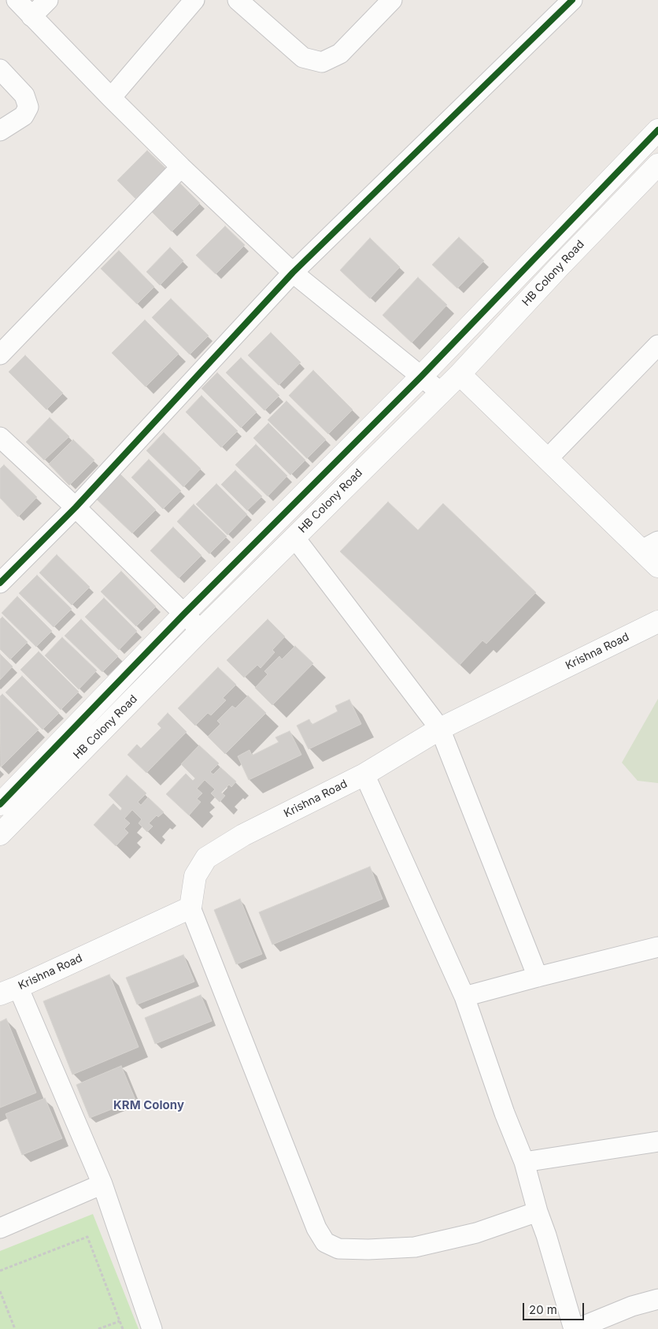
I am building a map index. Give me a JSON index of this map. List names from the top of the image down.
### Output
{
  "streets": {
    "street": ["HB Colony Road", "Krishna Road"]
  },
  "districts": ["KRM Colony"],
  "scale_bar": "20 m"
}
